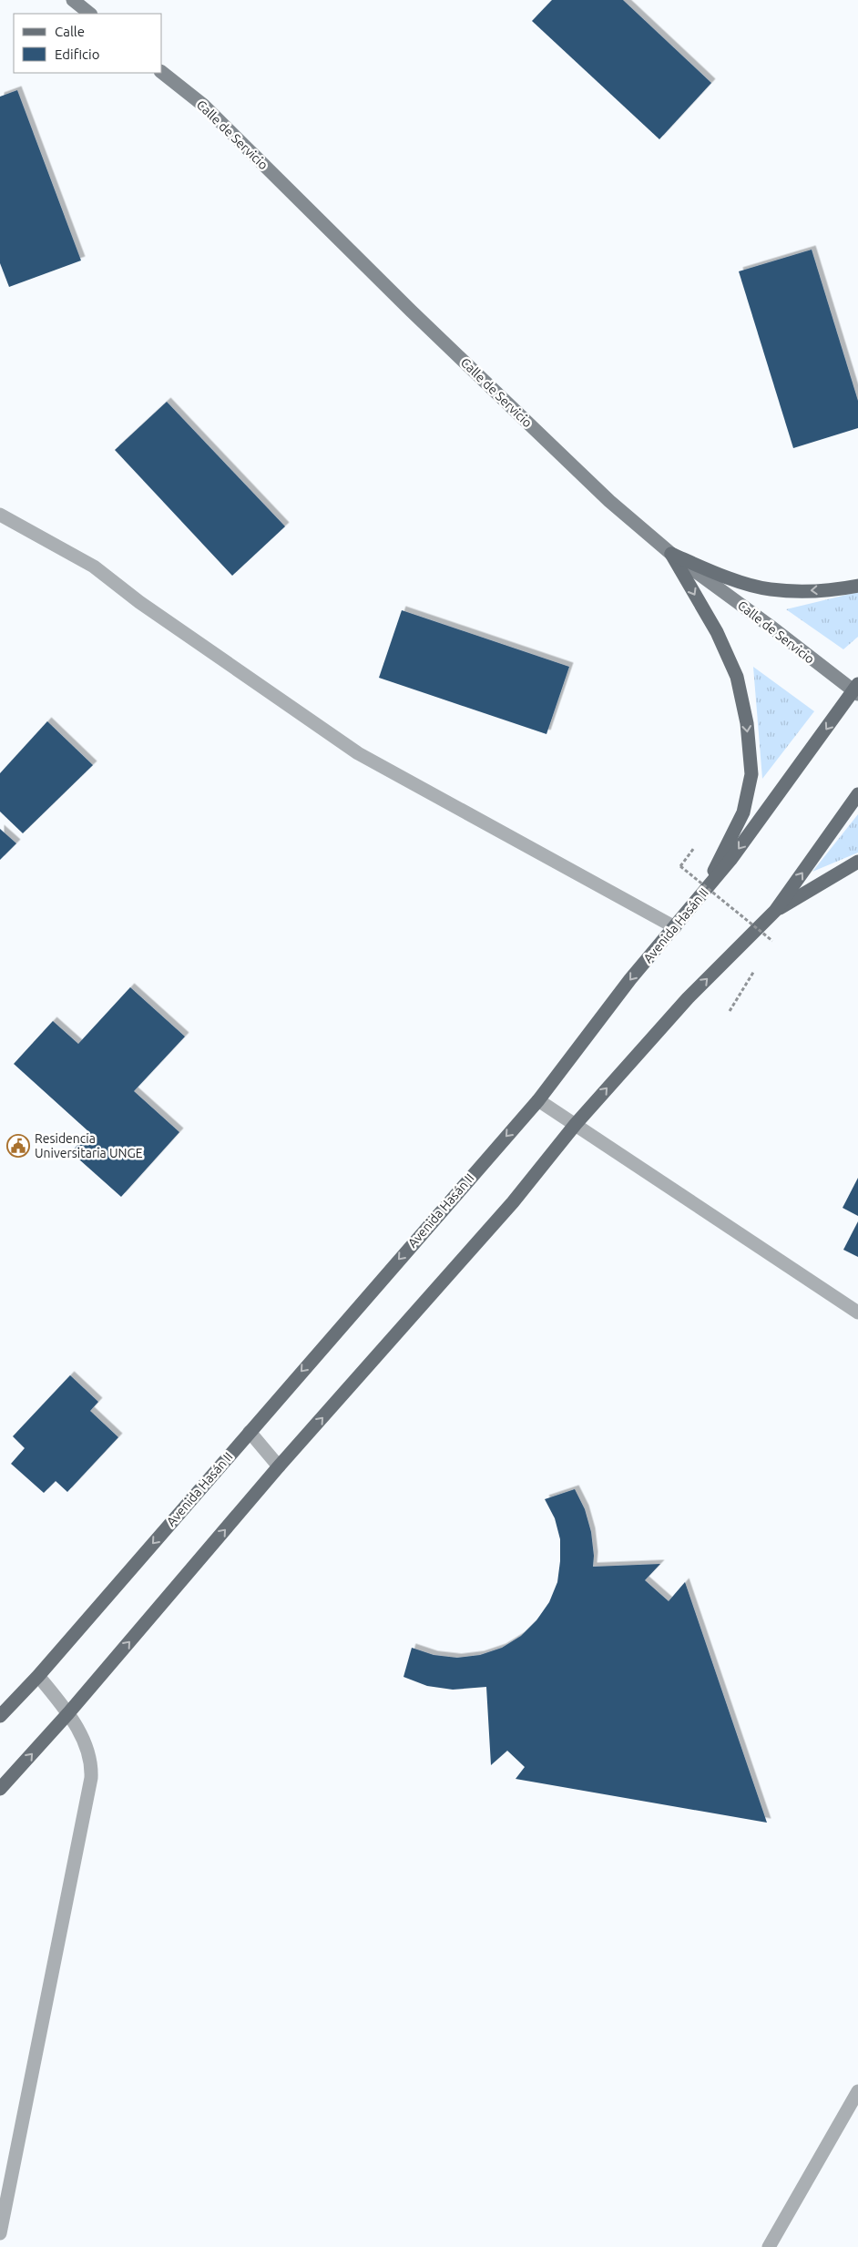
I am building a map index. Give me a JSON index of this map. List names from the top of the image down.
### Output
{
  "streets": {
    "main road": ["Avenida Hasán II"],
    "street": ["Calle de Servicio"]
  },
  "crossings": [
    ["Calle de Servicio", "Avenida Hasán II"]
  ],
  "places": {
    "public building": ["Residencia Universitaria UNGE"]
  },
  "legend": ["Calle", "Edificio"]
}
